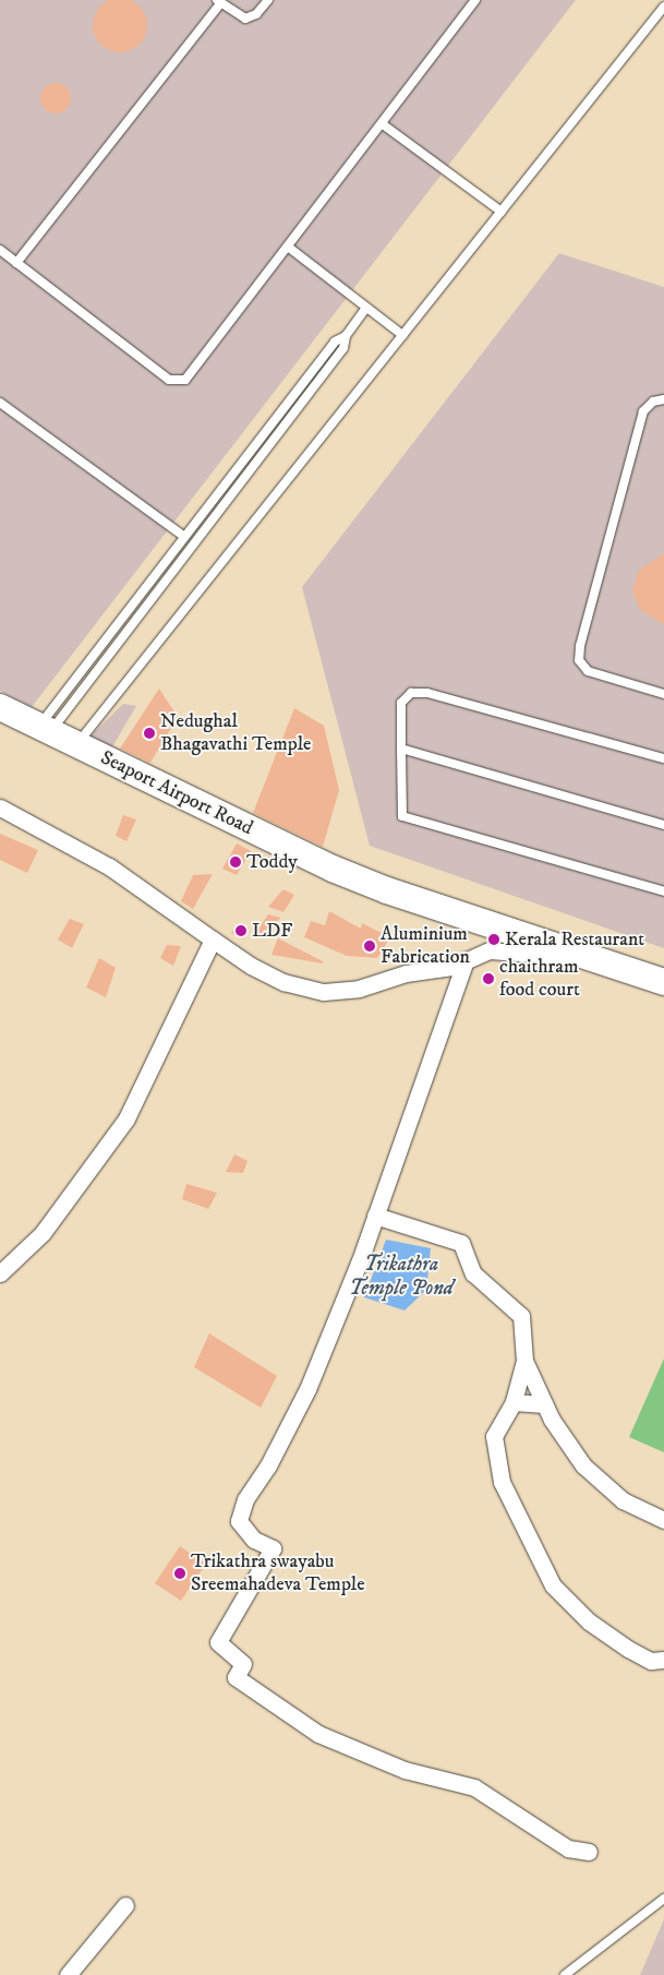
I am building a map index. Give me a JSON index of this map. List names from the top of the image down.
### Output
{
  "streets": {
    "main road": ["Seaport Airport Road"]
  },
  "water": ["Trikathra Temple Pond"],
  "places": [
    "Nedughal Bhagavathi Temple",
    "Toddy",
    "LDF",
    "Kerala Restaurant",
    "Aluminium Fabrication",
    "chaithram food court",
    "Trikathra swayabu Sreemahadeva Temple"
  ]
}
